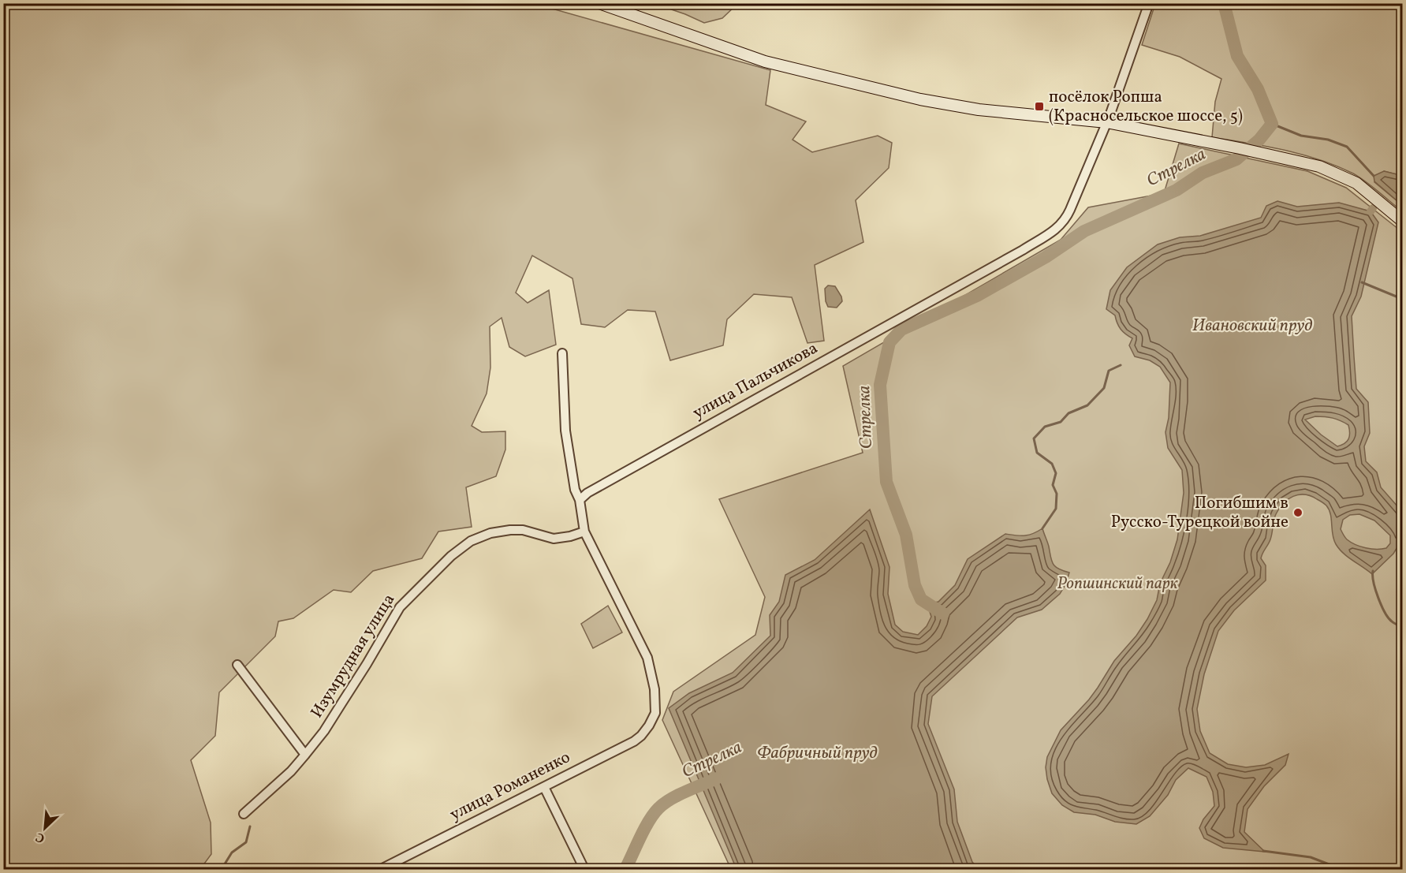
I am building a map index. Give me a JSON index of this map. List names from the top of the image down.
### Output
{
  "streets": {
    "street": ["улица Пальчикова", "Изумрудная улица", "улица Романенко"]
  },
  "crossings": [
    ["Изумрудная улица", "улица Романенко"]
  ],
  "water": ["Стрелка", "Ивановский пруд", "Фабричный пруд"],
  "parks": ["Ропшинский парк"],
  "places": {
    "transit": ["посёлок Ропша (Красносельское шоссе, 5)"],
    "other": ["Погибшим в Русско-Турецкой войне"]
  },
  "north": "bottom left"
}
